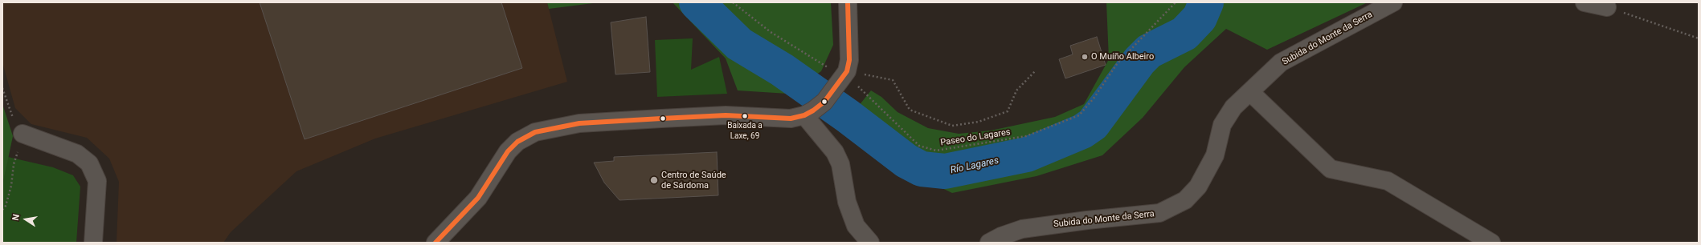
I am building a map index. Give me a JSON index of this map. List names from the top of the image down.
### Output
{
  "streets": {
    "street": ["Subida do Monte da Serra"],
    "path": ["Paseo do Lagares"]
  },
  "water": ["Río Lagares"],
  "places": ["O Muíño Albeiro", "Baixada a Laxe, 69", "Centro de Saúde de Sárdoma"],
  "north": "left"
}
